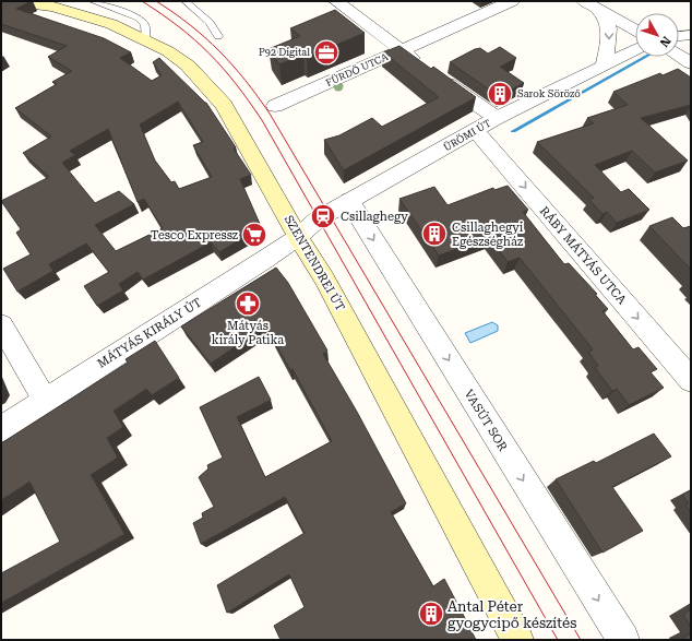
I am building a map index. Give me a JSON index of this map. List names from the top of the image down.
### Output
{
  "streets": {
    "main road": ["SZENTENDREI ÚT"],
    "street": [
      "FÜRDŐ UTCA",
      "ÜRÖMI ÚT",
      "RÁBY MÁTYÁS UTCA",
      "MÁTYÁS KIRÁLY ÚT",
      "VASÚT SOR"
    ]
  },
  "crossings": [
    ["ÜRÖMI ÚT", "RÁBY MÁTYÁS UTCA"],
    ["ÜRÖMI ÚT", "SZENTENDREI ÚT"],
    ["ÜRÖMI ÚT", "MÁTYÁS KIRÁLY ÚT"],
    ["ÜRÖMI ÚT", "VASÚT SOR"],
    ["SZENTENDREI ÚT", "MÁTYÁS KIRÁLY ÚT"]
  ],
  "one_way": ["RÁBY MÁTYÁS UTCA", "VASÚT SOR"],
  "places": {
    "office": ["P92 Digital"],
    "building": ["Sarok Söröző", "Csillaghegyi Egészségház", "Antal Péter gyogycipő készítés"],
    "station": ["Csillaghegy"],
    "supermarket": ["Tesco Expressz"],
    "pharmacy": ["Mátyás király Patika"]
  },
  "north": "bottom right"
}
